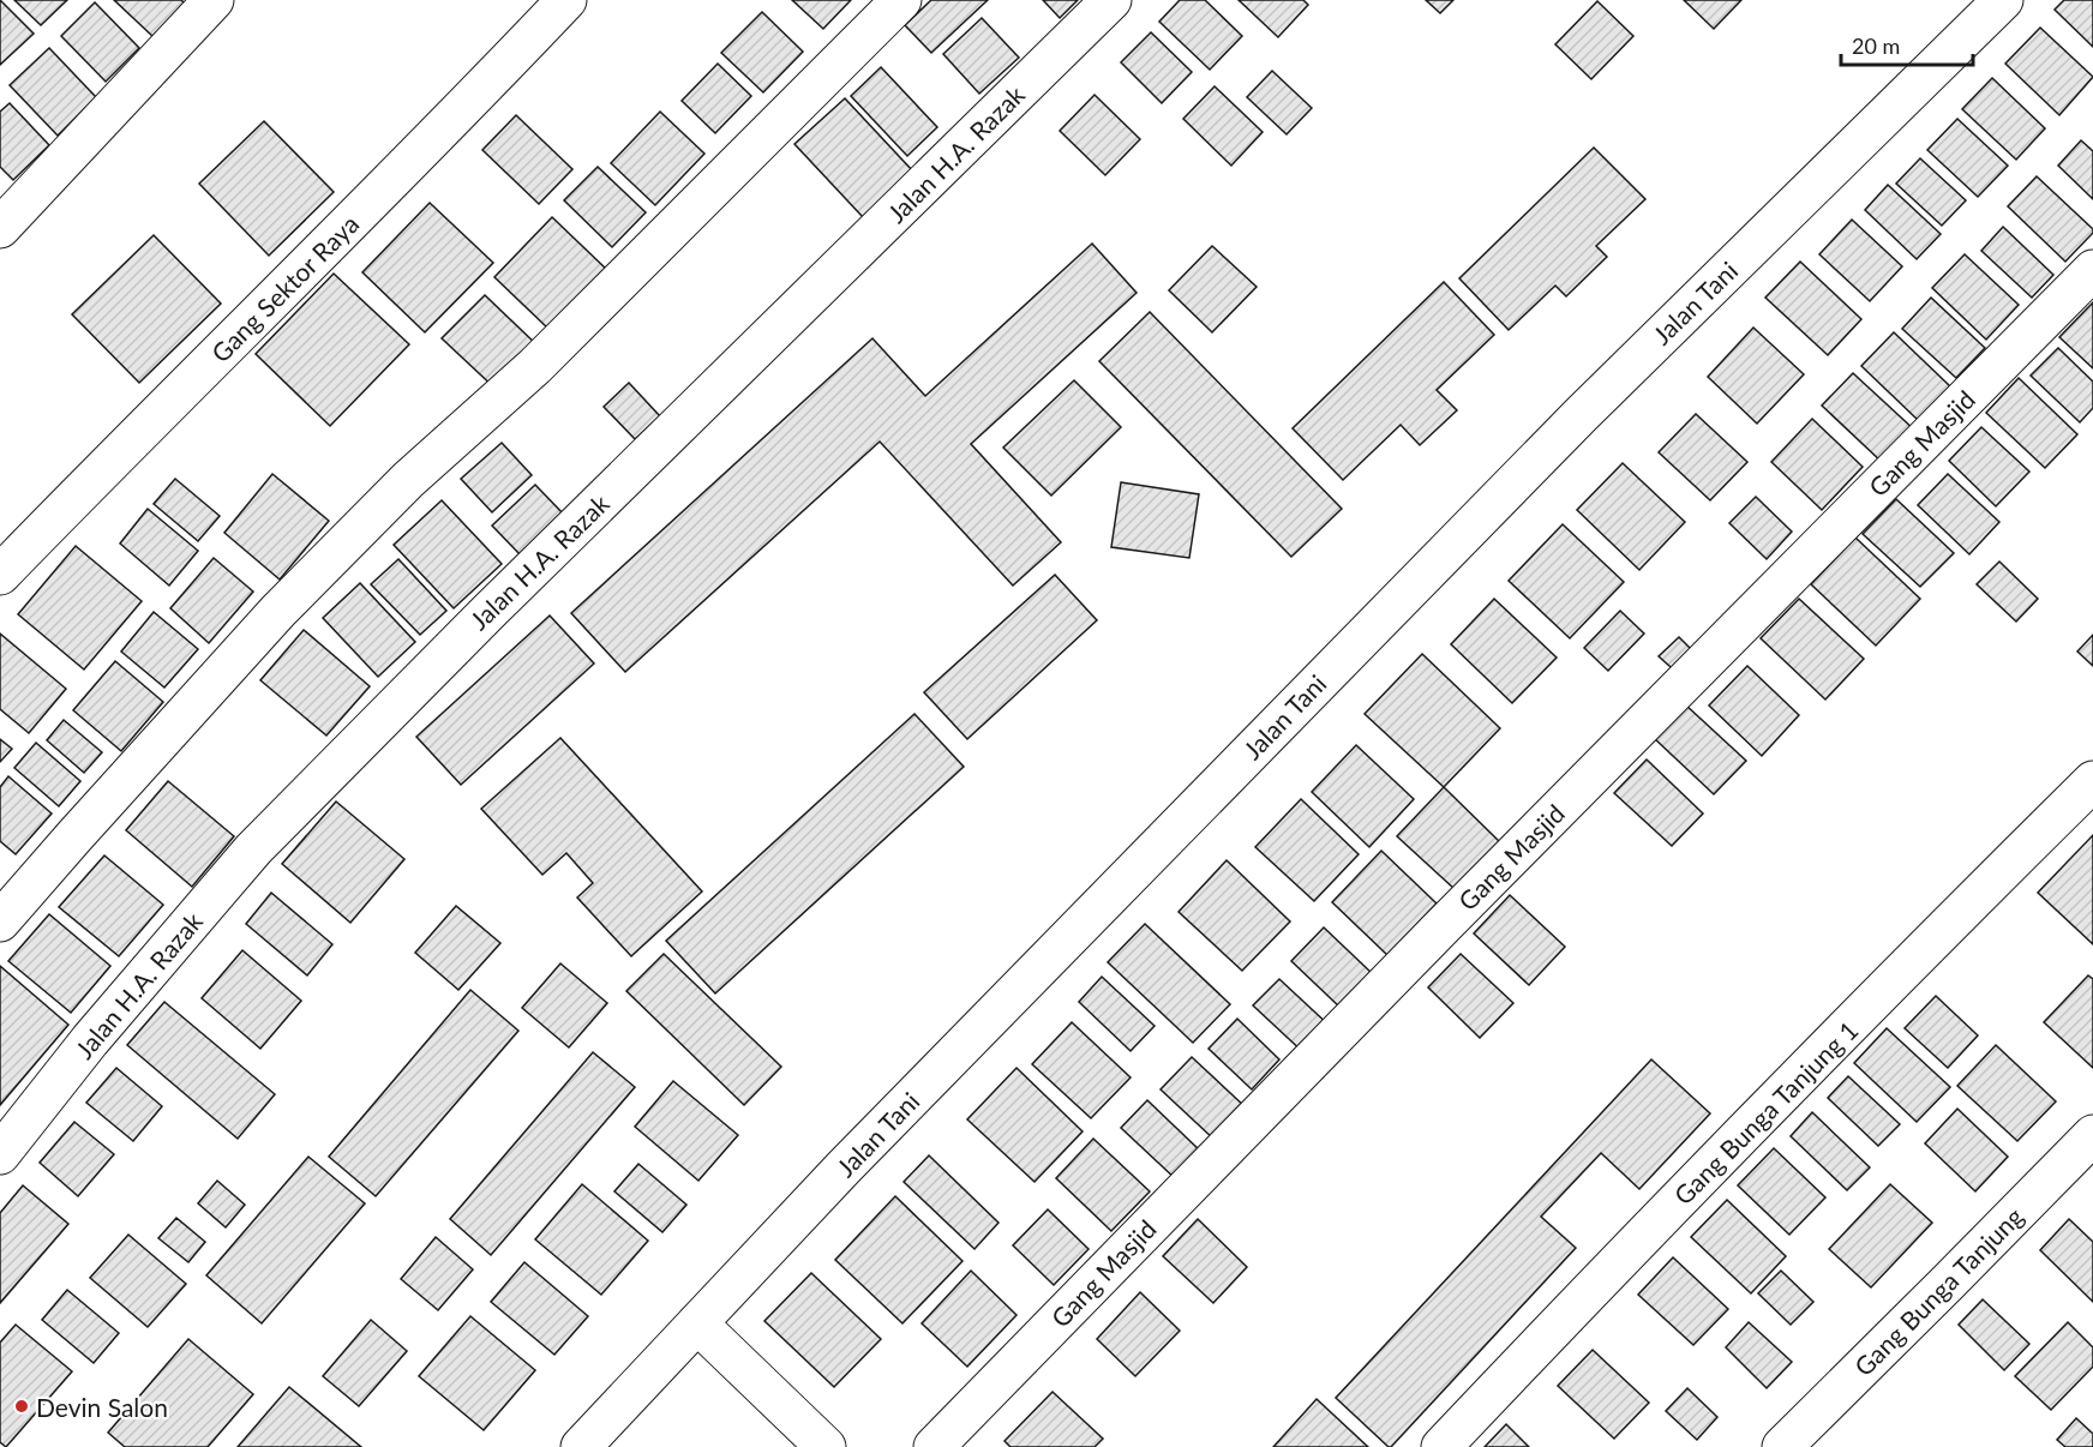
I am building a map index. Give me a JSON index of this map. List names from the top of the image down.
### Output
{
  "streets": {
    "street": [
      "Jalan H.A. Razak",
      "Gang Sektor Raya",
      "Jalan Tani",
      "Gang Masjid",
      "Gang Bunga Tanjung 1",
      "Gang Bunga Tanjung"
    ]
  },
  "places": ["Devin Salon"],
  "scale_bar": "20 m"
}
